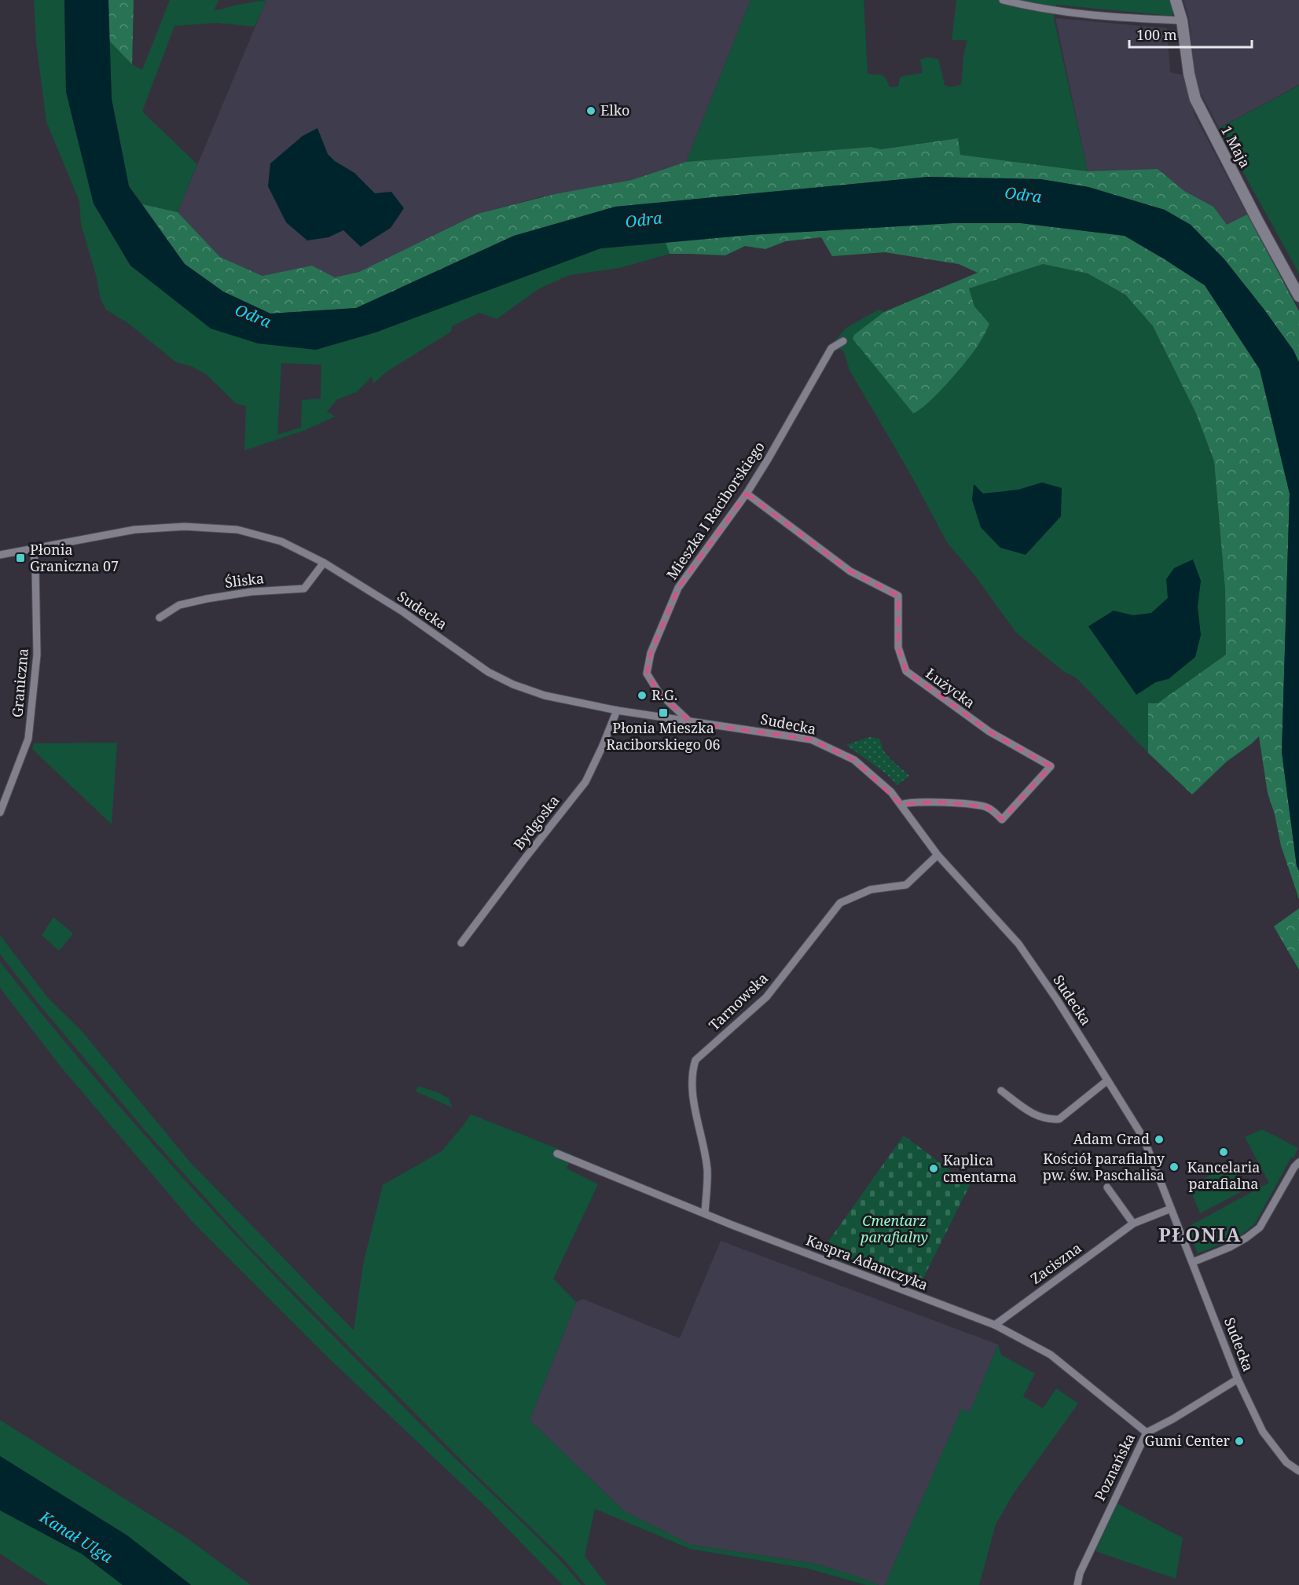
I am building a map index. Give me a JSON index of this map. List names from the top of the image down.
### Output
{
  "streets": {
    "street": [
      "1 Maja",
      "Mieszka I Raciborskiego",
      "Śliska",
      "Sudecka",
      "Graniczna",
      "Łużycka",
      "Bydgoska",
      "Tarnowska",
      "Kaspra Adamczyka",
      "Zaciszna",
      "Poznańska"
    ]
  },
  "crossings": [
    ["Mieszka I Raciborskiego", "Sudecka"],
    ["Mieszka I Raciborskiego", "Łużycka"],
    ["Śliska", "Sudecka"],
    ["Sudecka", "Graniczna"],
    ["Sudecka", "Łużycka"],
    ["Sudecka", "Bydgoska"],
    ["Sudecka", "Tarnowska"],
    ["Sudecka", "Zaciszna"],
    ["Sudecka", "Poznańska"],
    ["Tarnowska", "Kaspra Adamczyka"],
    ["Kaspra Adamczyka", "Zaciszna"],
    ["Kaspra Adamczyka", "Poznańska"]
  ],
  "districts": ["PŁONIA"],
  "water": ["Odra", "Kanał Ulga"],
  "parks": ["Cmentarz parafialny"],
  "places": {
    "other": [
      "Elko",
      "R.G.",
      "Adam Grad",
      "Kancelaria parafialna",
      "Kościół parafialny pw. św. Paschalisa",
      "Kaplica cmentarna",
      "Gumi Center"
    ],
    "transit": ["Płonia Graniczna 07", "Płonia Mieszka Raciborskiego 06"]
  },
  "scale_bar": "100 m"
}
